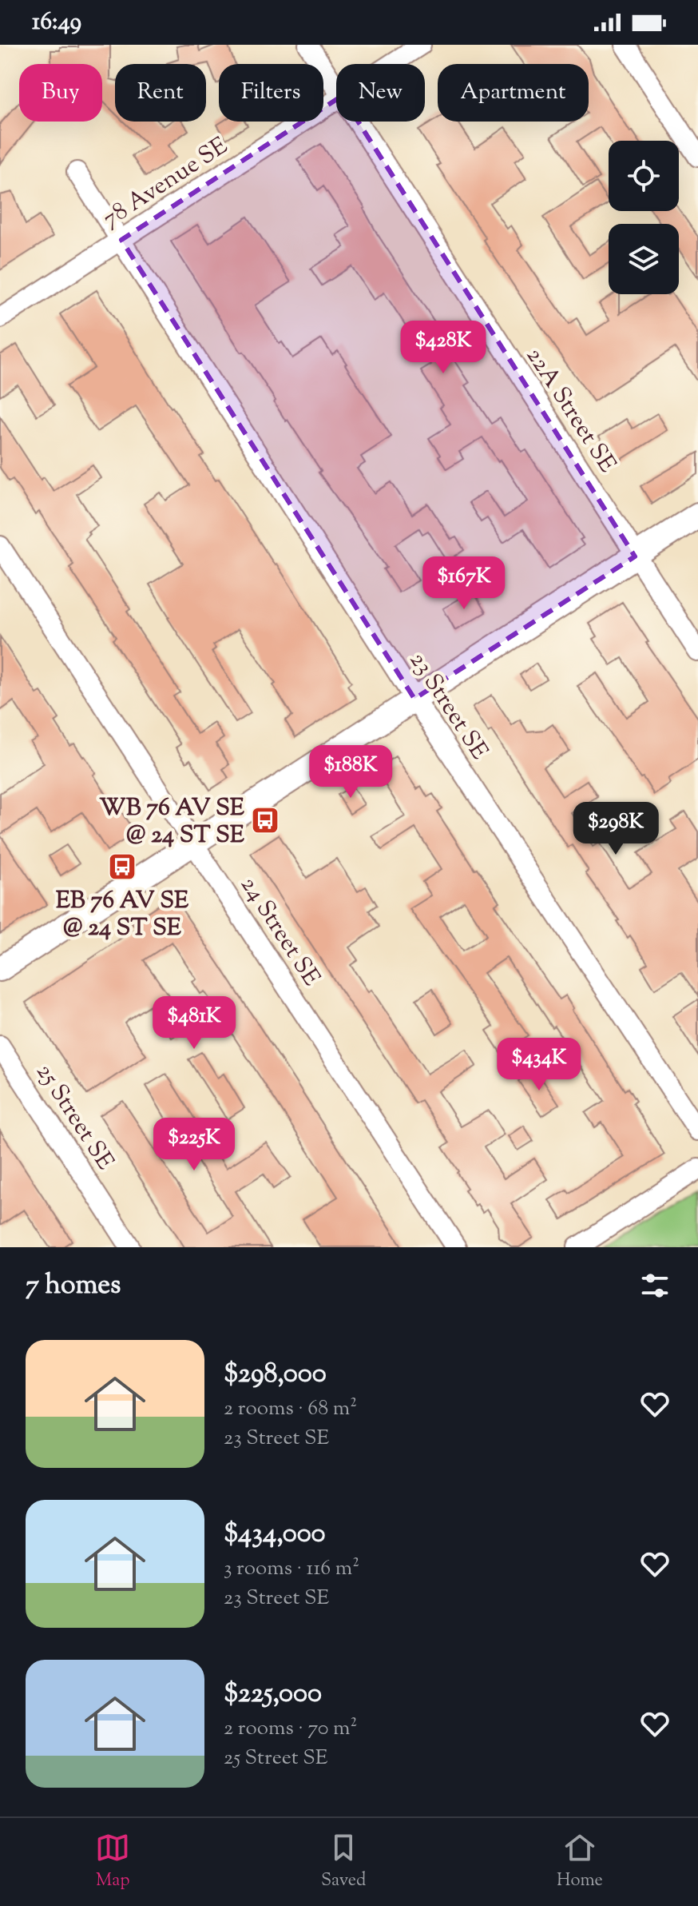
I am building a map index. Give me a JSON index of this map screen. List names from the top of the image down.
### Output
{
  "streets": {
    "street": [
      "78 Avenue SE",
      "22A Street SE",
      "23 Street SE",
      "24 Street SE",
      "25 Street SE"
    ]
  },
  "crossings": [
    ["78 Avenue SE", "23 Street SE"]
  ],
  "places": {
    "bus stop": ["WB 76 AV SE @ 24 ST SE", "EB 76 AV SE @ 24 ST SE"]
  },
  "page": {
    "status": "16:49",
    "chip": [
      "Buy",
      "Rent",
      "Filters",
      "New",
      "Apartment"
    ],
    "price": [
      "$428K",
      "$167K",
      "$188K",
      "$298K",
      "$481K",
      "$434K",
      "$225K"
    ],
    "heading": "7 homes",
    "list": [
      {
        "name": "$298,000",
        "note": "2 rooms · 68 m² · 23 Street SE"
      },
      {
        "name": "$434,000",
        "note": "3 rooms · 116 m² · 23 Street SE"
      },
      {
        "name": "$225,000",
        "note": "2 rooms · 70 m² · 25 Street SE"
      }
    ],
    "tabs": ["Map", "Saved", "Home"]
  }
}
